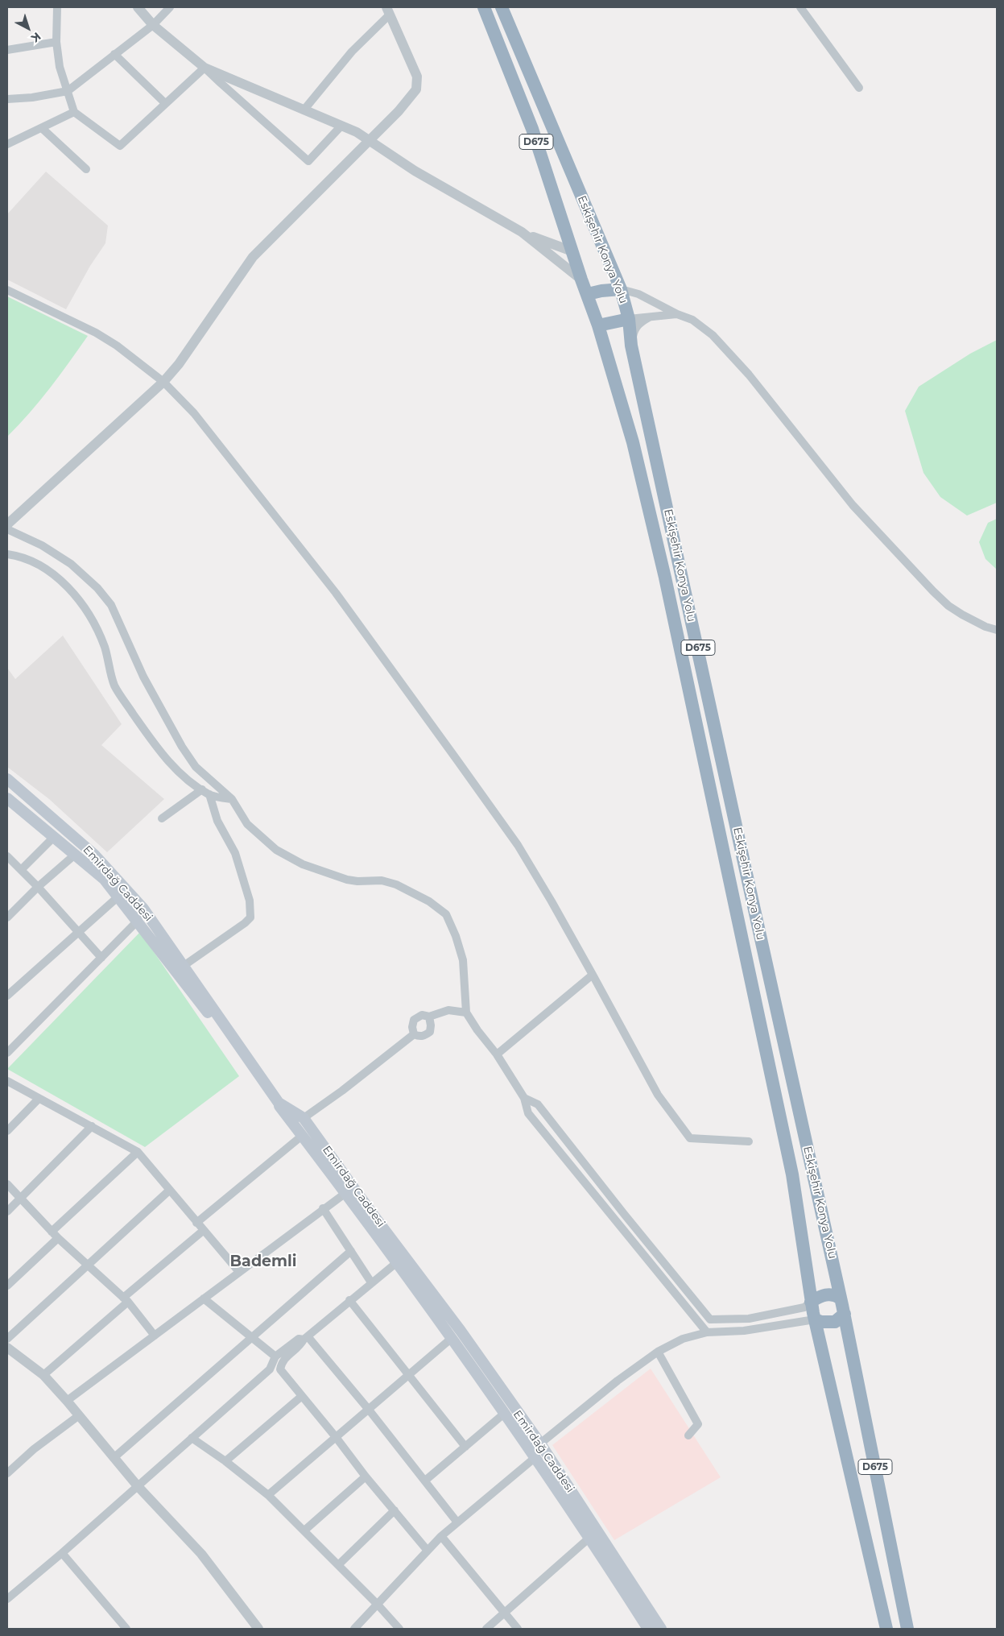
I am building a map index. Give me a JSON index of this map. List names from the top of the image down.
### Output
{
  "streets": {
    "highway": ["D675", "Eskişehir Konya Yolu"],
    "main road": ["Emirdağ Caddesi"]
  },
  "crossings": [
    ["D675", "Eskişehir Konya Yolu"]
  ],
  "districts": ["Bademli"],
  "north": "bottom right"
}
